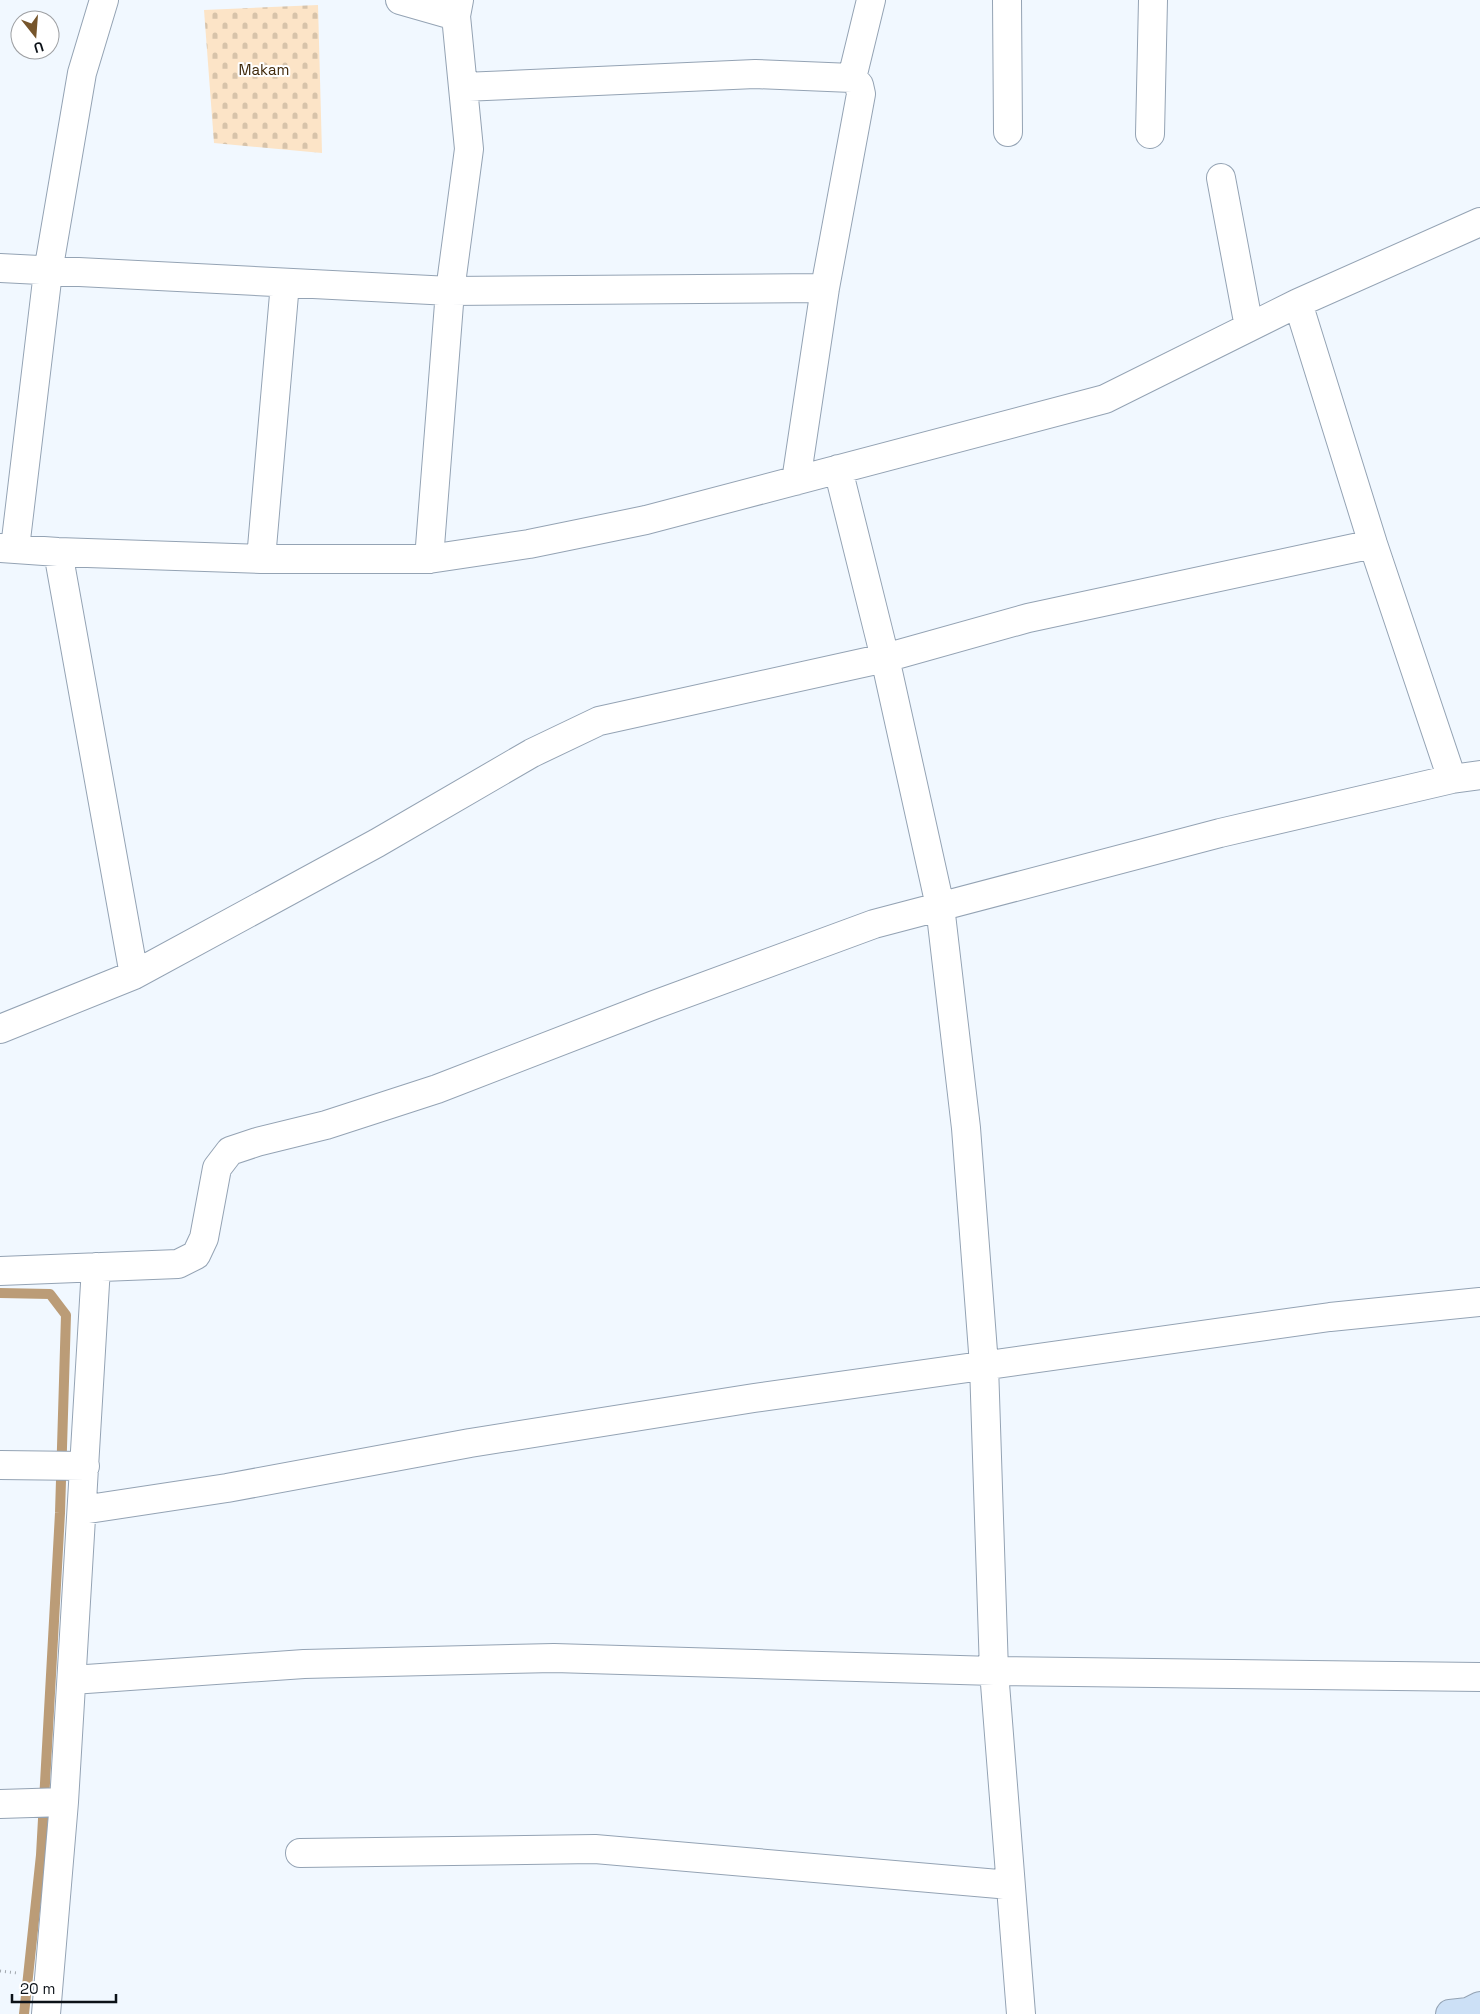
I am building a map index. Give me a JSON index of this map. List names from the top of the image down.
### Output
{
  "parks": ["Makam"],
  "scale_bar": "20 m",
  "north": "bottom"
}
